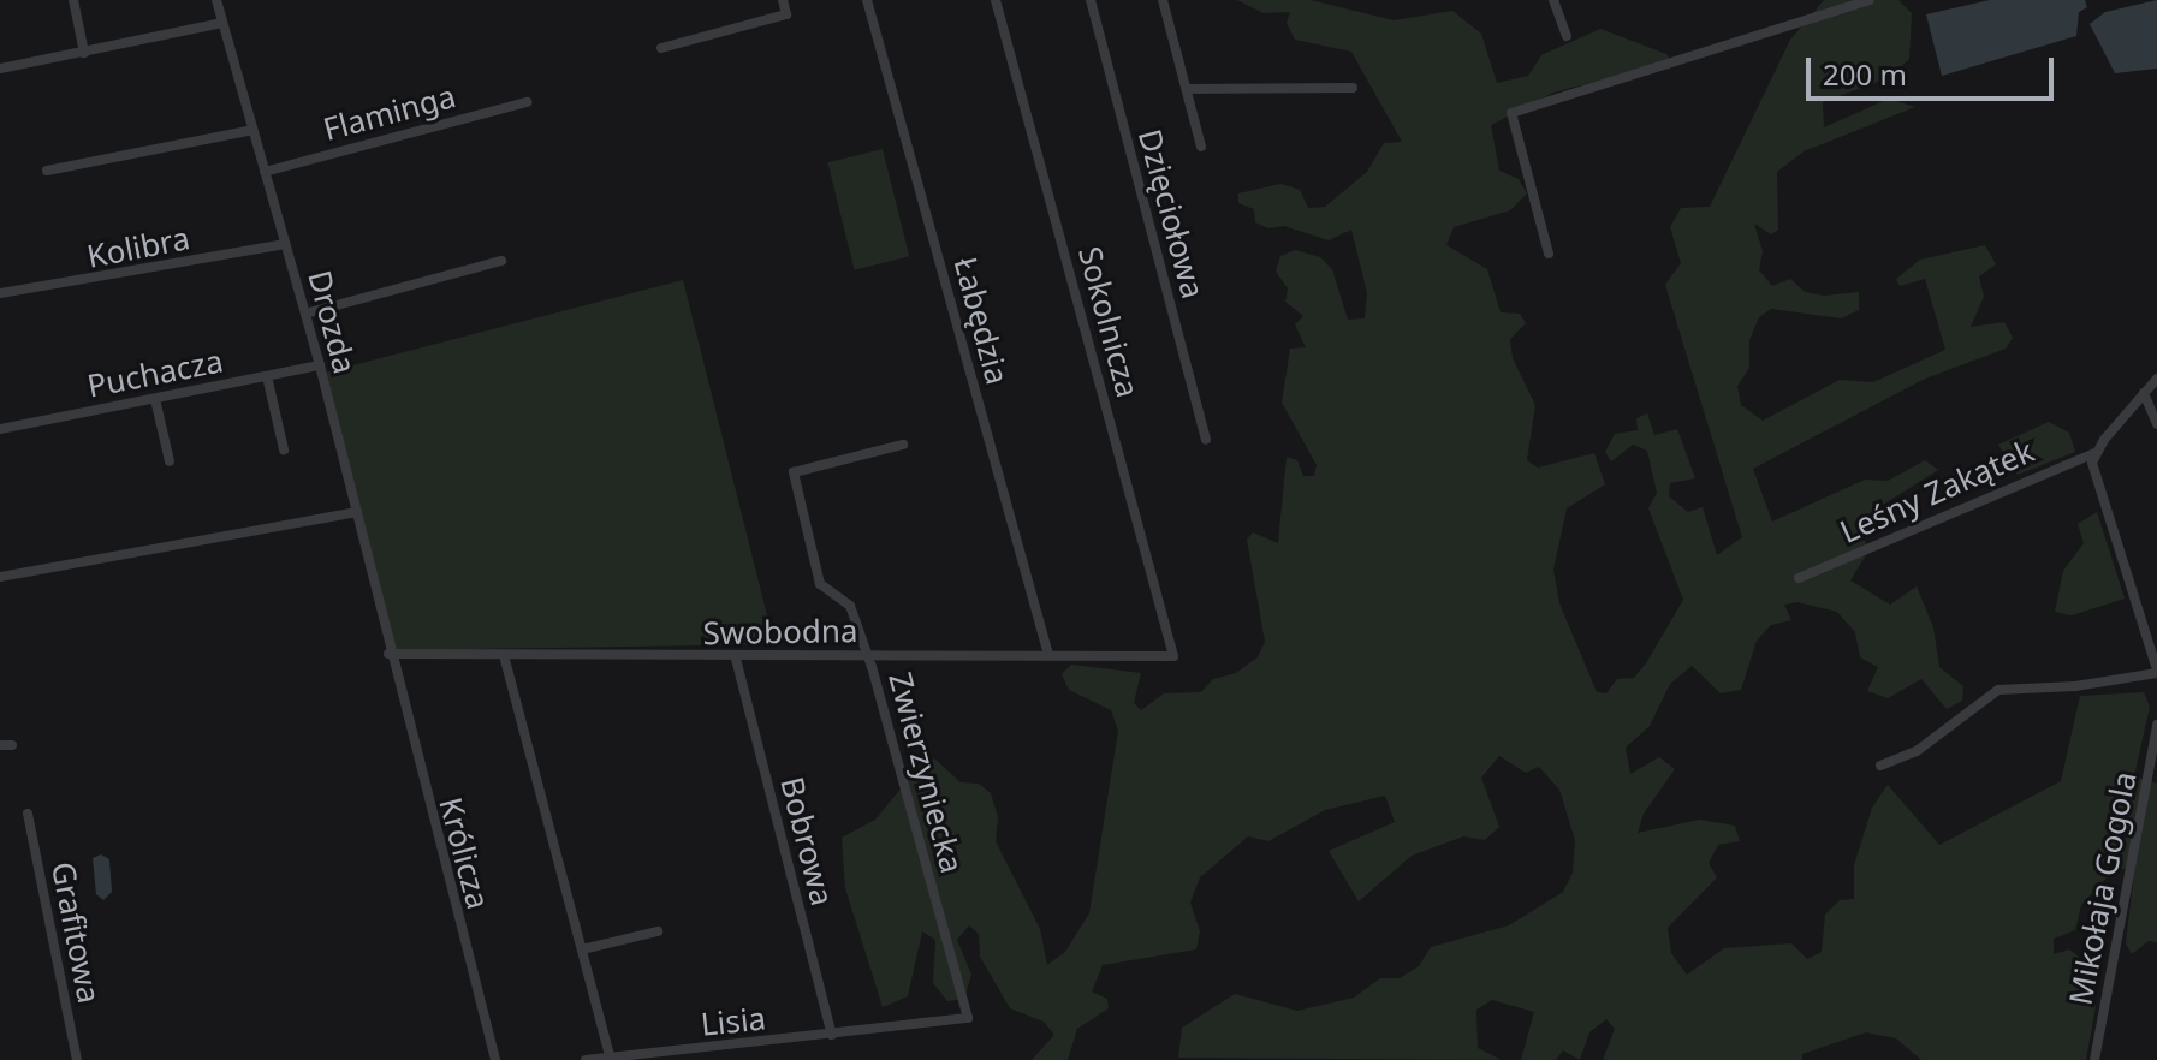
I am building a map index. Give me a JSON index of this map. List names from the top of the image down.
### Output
{
  "streets": {
    "street": [
      "Flaminga",
      "Dzięciołowa",
      "Kolibra",
      "Łabędzia",
      "Drozda",
      "Sokolnicza",
      "Puchacza",
      "Leśny Zakątek",
      "Swobodna",
      "Zwierzyniecka",
      "Bobrowa",
      "Królicza",
      "Mikołaja Gogola",
      "Grafitowa",
      "Lisia"
    ]
  },
  "crossings": [
    ["Flaminga", "Drozda"],
    ["Kolibra", "Drozda"],
    ["Łabędzia", "Swobodna"],
    ["Drozda", "Puchacza"],
    ["Drozda", "Swobodna"],
    ["Drozda", "Królicza"],
    ["Sokolnicza", "Swobodna"],
    ["Swobodna", "Zwierzyniecka"],
    ["Swobodna", "Bobrowa"],
    ["Swobodna", "Królicza"],
    ["Zwierzyniecka", "Lisia"],
    ["Bobrowa", "Lisia"]
  ],
  "scale_bar": "200 m"
}
